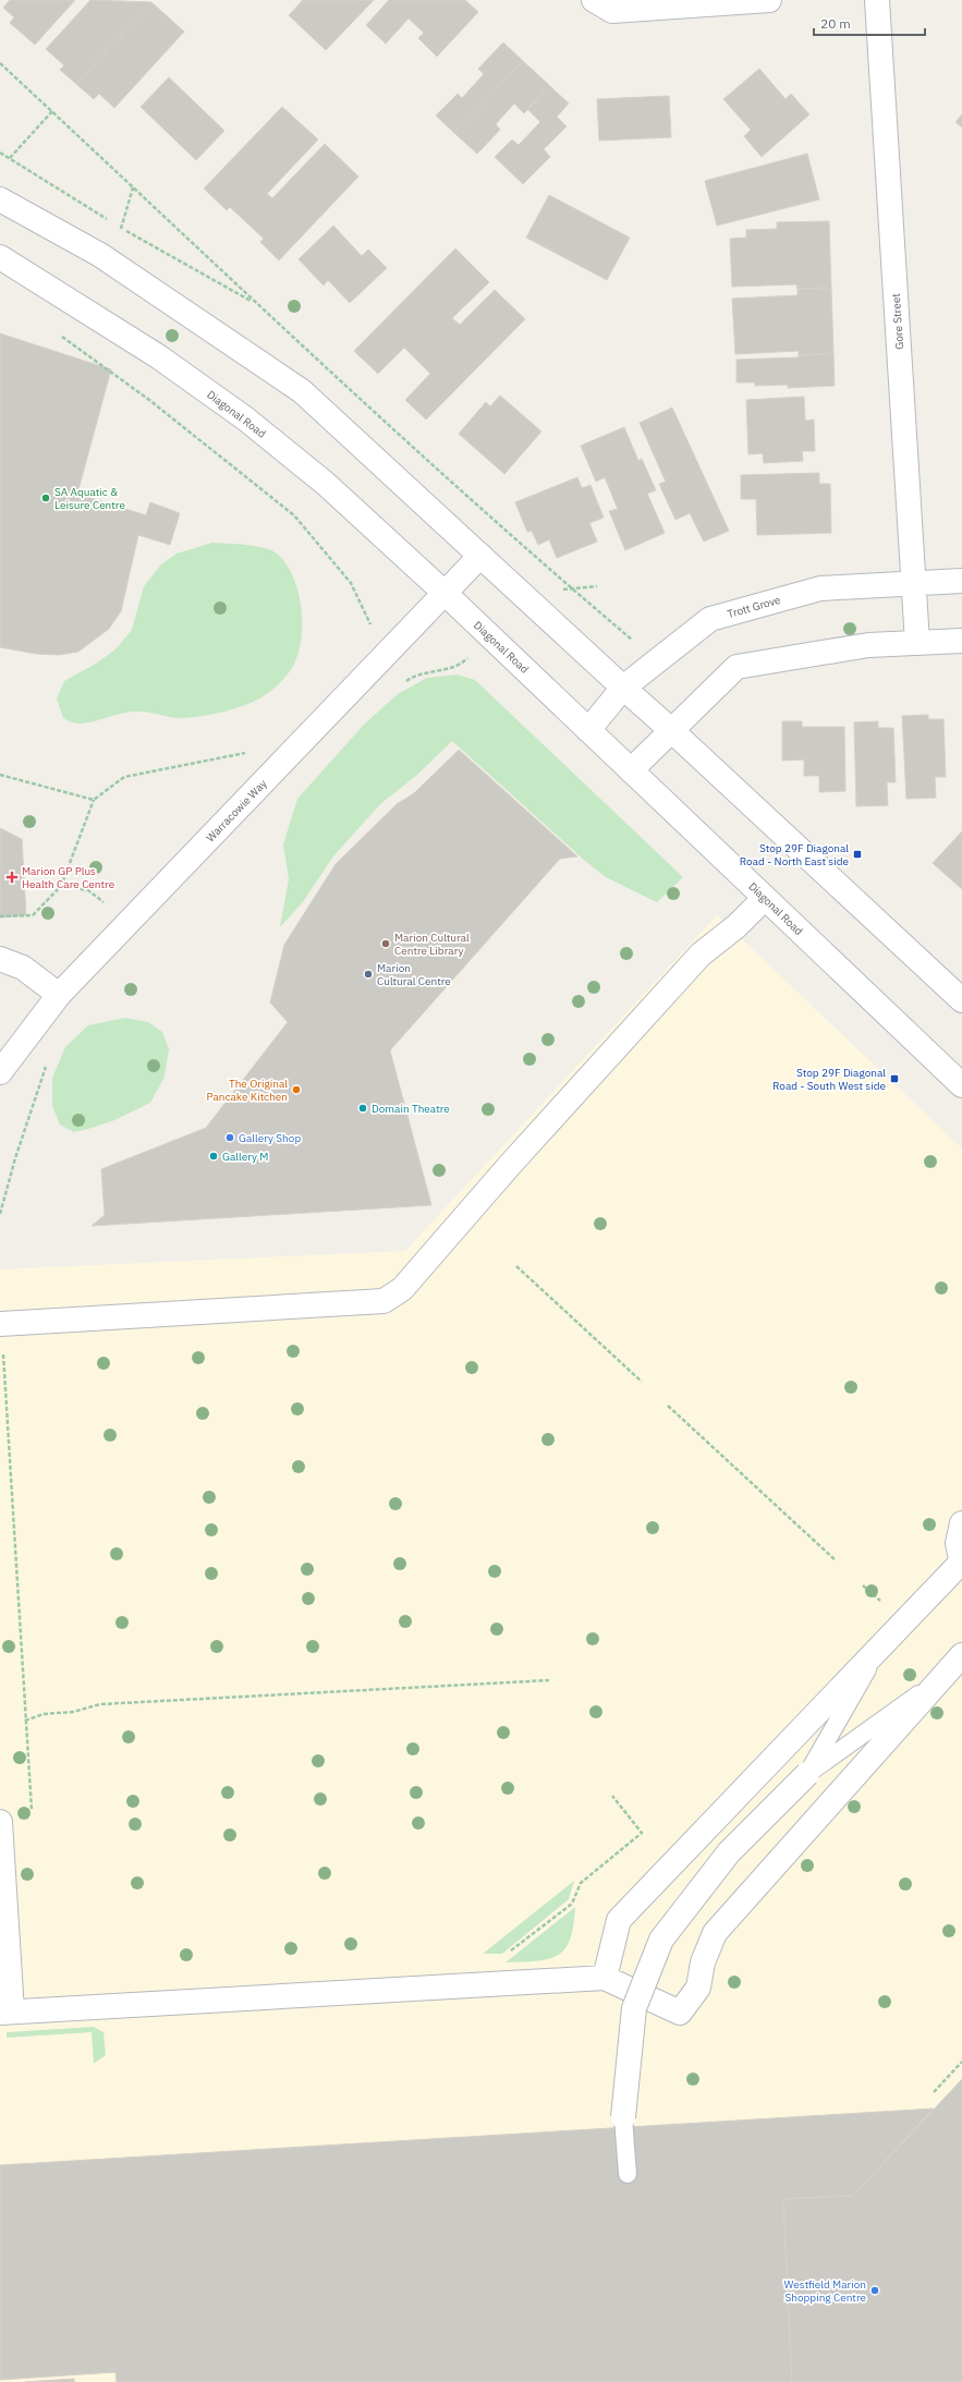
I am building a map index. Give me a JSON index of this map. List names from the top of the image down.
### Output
{
  "streets": {
    "street": [
      "Gore Street",
      "Diagonal Road",
      "Trott Grove",
      "Warracowie Way"
    ]
  },
  "crossings": [
    ["Gore Street", "Trott Grove"],
    ["Diagonal Road", "Trott Grove"],
    ["Diagonal Road", "Warracowie Way"]
  ],
  "places": {
    "other": [
      "SA Aquatic & Leisure Centre",
      "Marion Cultural Centre Library",
      "Marion Cultural Centre",
      "The Original Pancake Kitchen",
      "Domain Theatre",
      "Gallery Shop",
      "Gallery M",
      "Westfield Marion Shopping Centre"
    ],
    "transit": ["Stop 29F Diagonal Road - North East side", "Stop 29F Diagonal Road - South West side"],
    "health": ["Marion GP Plus Health Care Centre"]
  },
  "scale_bar": "20 m"
}
